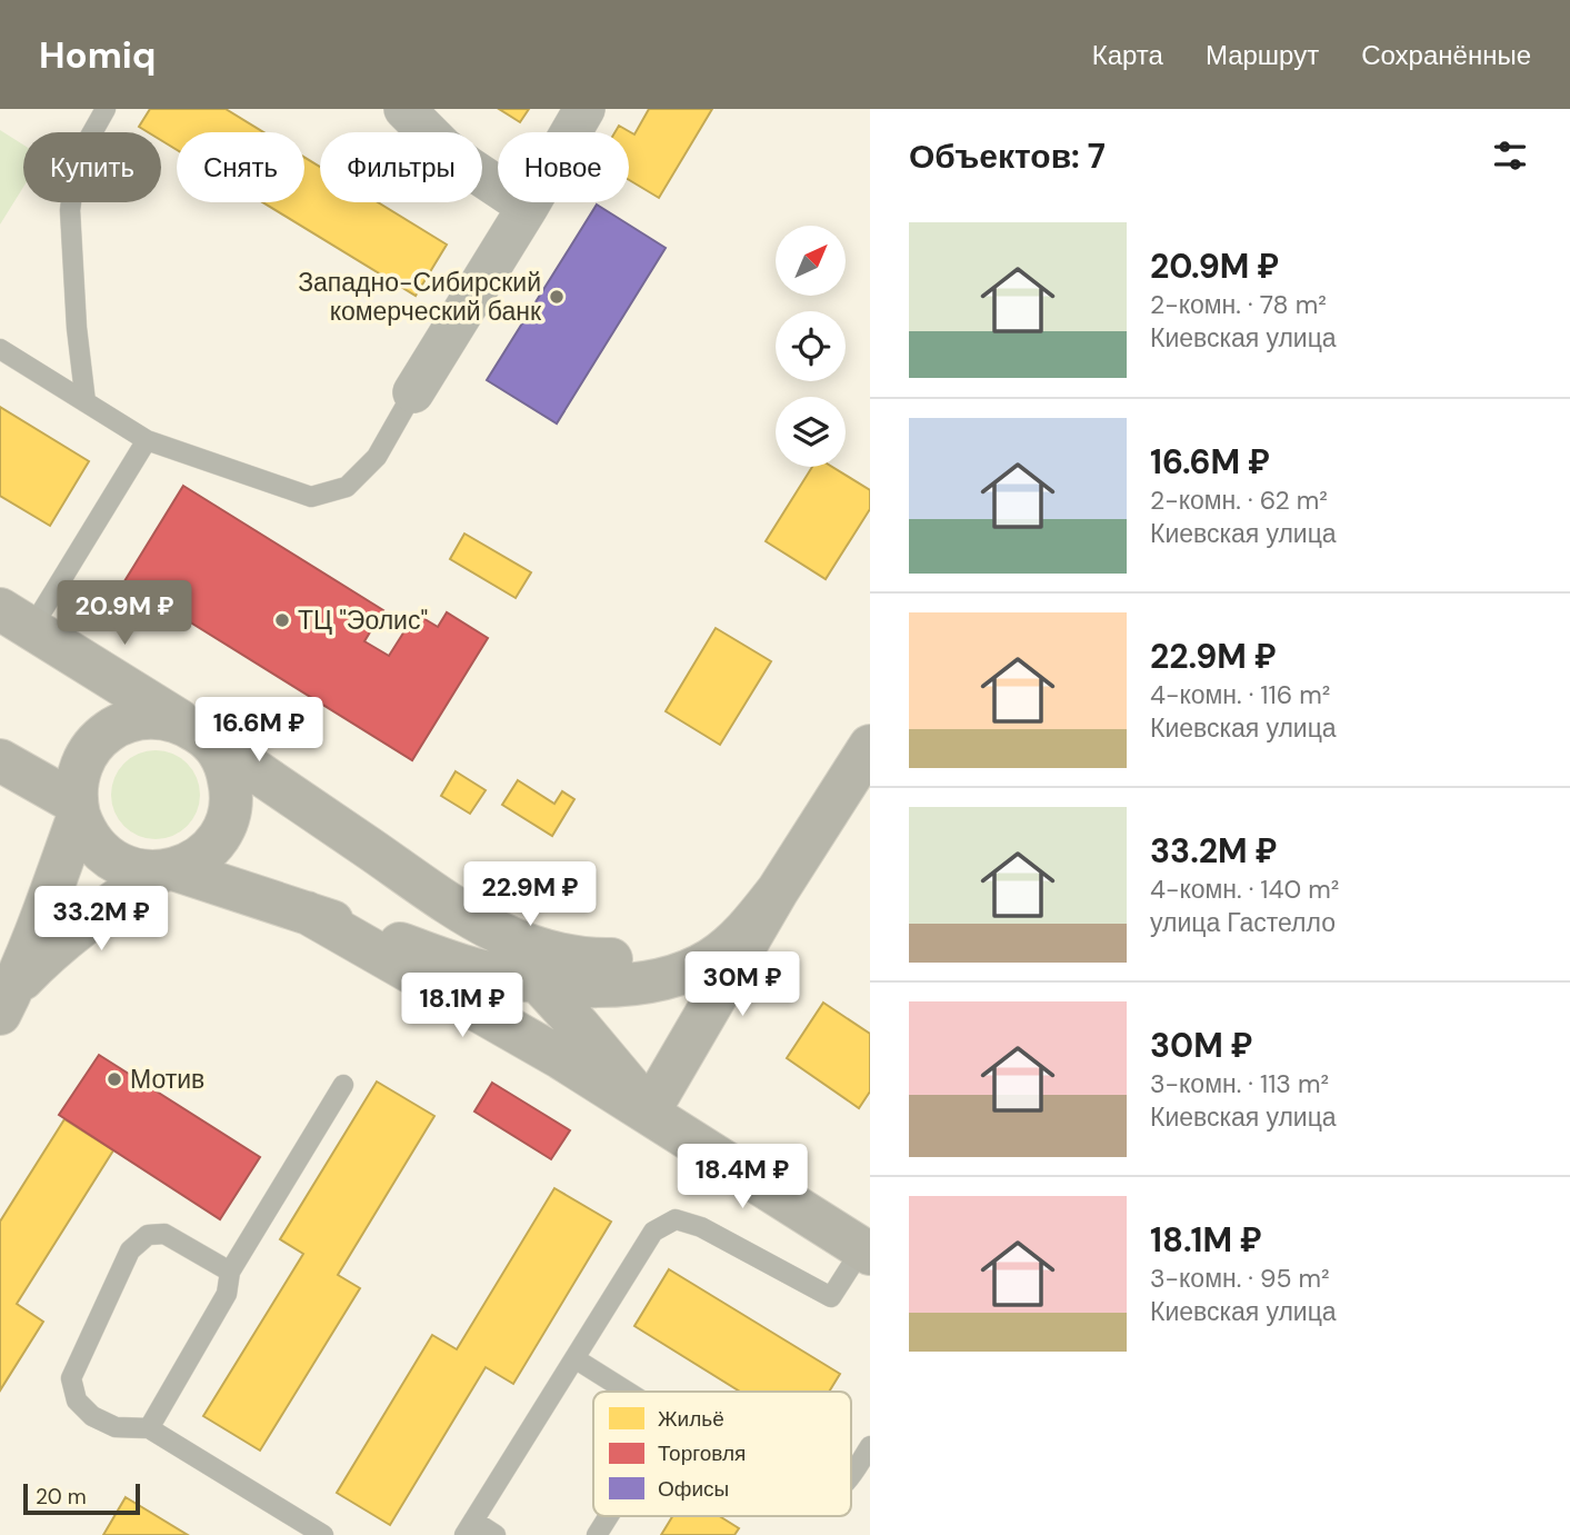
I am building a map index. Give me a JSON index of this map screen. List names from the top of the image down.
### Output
{
  "places": ["Западно-Сибирский комерческий банк", "ТЦ \"Эолис\"", "Мотив"],
  "legend": ["Жильё", "Торговля", "Офисы"],
  "scale_bar": "20 m",
  "north": "top right",
  "page": {
    "header": "Homiq",
    "nav": ["Карта", "Маршрут", "Сохранённые"],
    "heading": "Объектов: 7",
    "chip": [
      "Купить",
      "Снять",
      "Фильтры",
      "Новое"
    ],
    "list": [
      {
        "name": "20.9M ₽",
        "note": "2-комн. · 78 m² · Киевская улица"
      },
      {
        "name": "16.6M ₽",
        "note": "2-комн. · 62 m² · Киевская улица"
      },
      {
        "name": "22.9M ₽",
        "note": "4-комн. · 116 m² · Киевская улица"
      },
      {
        "name": "33.2M ₽",
        "note": "4-комн. · 140 m² · улица Гастелло"
      },
      {
        "name": "30M ₽",
        "note": "3-комн. · 113 m² · Киевская улица"
      },
      {
        "name": "18.1M ₽",
        "note": "3-комн. · 95 m² · Киевская улица"
      }
    ],
    "price": [
      "20.9M ₽",
      "16.6M ₽",
      "22.9M ₽",
      "33.2M ₽",
      "30M ₽",
      "18.1M ₽",
      "18.4M ₽"
    ],
    "scale": "20 m"
  }
}
